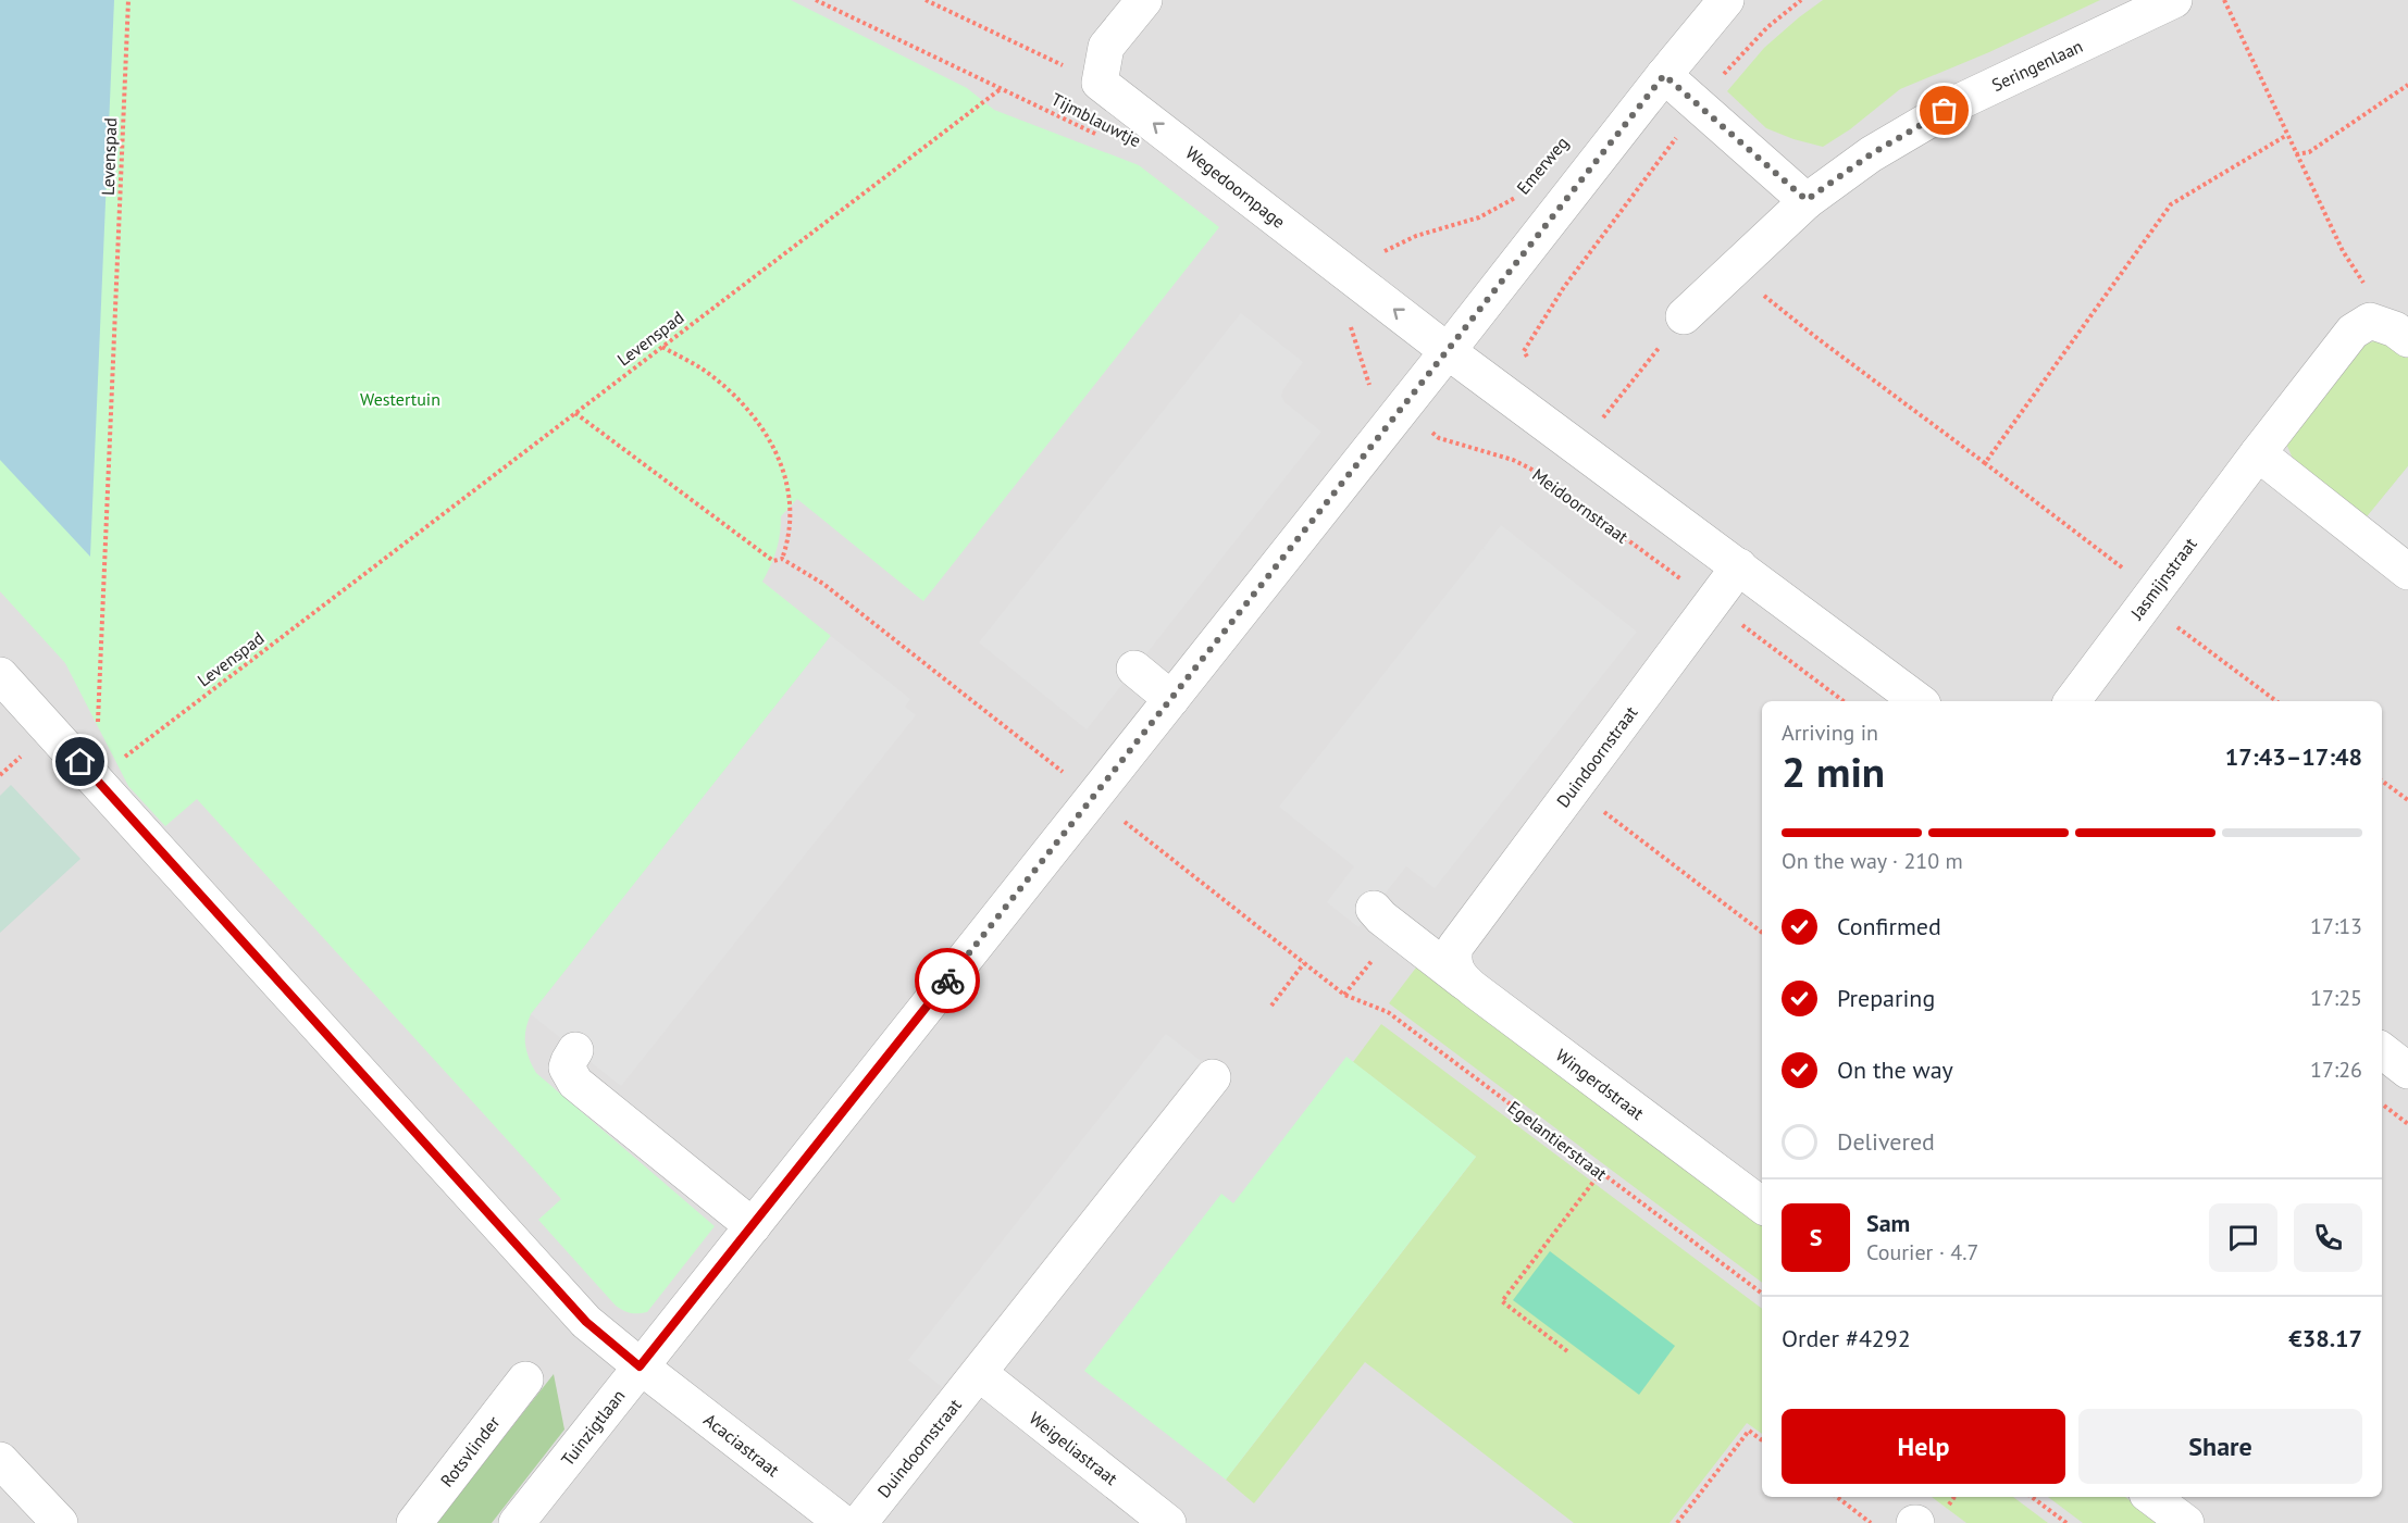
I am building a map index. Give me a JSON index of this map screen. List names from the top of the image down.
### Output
{
  "streets": {
    "street": [
      "Seringenlaan",
      "Wegedoornpage",
      "Jasmijnstraat",
      "Duindoornstraat",
      "Wingerdstraat",
      "Tuinzigtlaan",
      "Acaciastraat",
      "Weigeliastraat",
      "Rotsvlinder"
    ],
    "path": [
      "Tijmblauwtje",
      "Levenspad",
      "Emerweg",
      "Meidoornstraat",
      "Egelantierstraat"
    ]
  },
  "crossings": [
    ["Tijmblauwtje", "Levenspad"],
    ["Levenspad", "Acaciastraat"],
    ["Emerweg", "Wegedoornpage"],
    ["Emerweg", "Meidoornstraat"],
    ["Wegedoornpage", "Meidoornstraat"],
    ["Wegedoornpage", "Tuinzigtlaan"],
    ["Meidoornstraat", "Duindoornstraat"],
    ["Meidoornstraat", "Tuinzigtlaan"],
    ["Duindoornstraat", "Wingerdstraat"],
    ["Duindoornstraat", "Weigeliastraat"],
    ["Tuinzigtlaan", "Acaciastraat"]
  ],
  "one_way": ["Wegedoornpage"],
  "parks": ["Westertuin"],
  "page": {
    "heading": ["2 min", "Arriving in", "17:43–17:48"],
    "panel": [
      "Sam",
      "Courier · 4.7",
      "Order #4292",
      "€38.17"
    ],
    "bar": "On the way · 210 m",
    "list": [
      ["Confirmed", "17:13"],
      ["Preparing", "17:25"],
      ["On the way", "17:26"],
      "Delivered"
    ],
    "round": "S",
    "buttons": ["Help", "Share"]
  }
}
